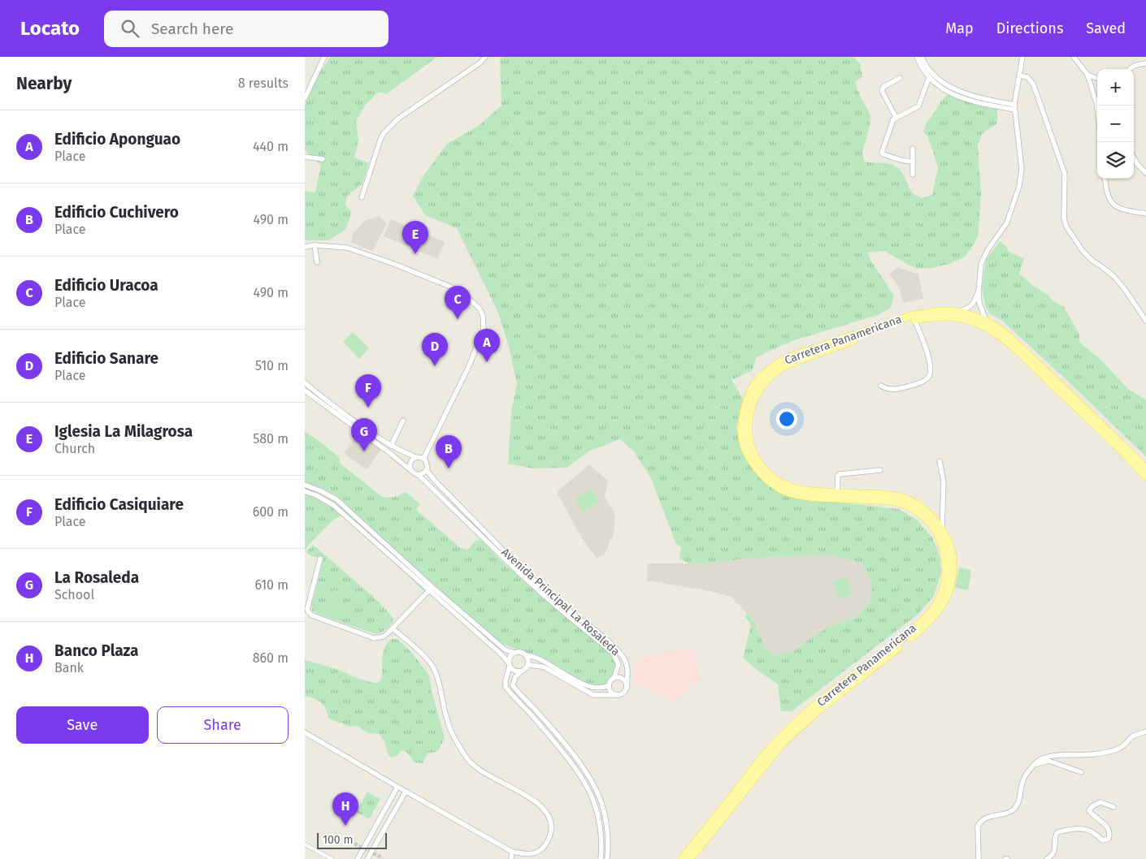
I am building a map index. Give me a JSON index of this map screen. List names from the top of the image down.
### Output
{
  "streets": {
    "main road": ["Carretera Panamericana"],
    "street": ["Avenida Principal La Rosaleda"]
  },
  "scale_bar": "100 m",
  "page": {
    "header": "Locato",
    "search": "Search here",
    "nav": ["Map", "Directions", "Saved"],
    "heading": ["Nearby", "8 results"],
    "map_buttons": ["+", "−"],
    "list": [
      {
        "mark": "A",
        "name": "Edificio Aponguao",
        "note": "Place",
        "value": "440 m"
      },
      {
        "mark": "B",
        "name": "Edificio Cuchivero",
        "note": "Place",
        "value": "490 m"
      },
      {
        "mark": "C",
        "name": "Edificio Uracoa",
        "note": "Place",
        "value": "490 m"
      },
      {
        "mark": "D",
        "name": "Edificio Sanare",
        "note": "Place",
        "value": "510 m"
      },
      {
        "mark": "E",
        "name": "Iglesia La Milagrosa",
        "note": "Church",
        "value": "580 m"
      },
      {
        "mark": "F",
        "name": "Edificio Casiquiare",
        "note": "Place",
        "value": "600 m"
      },
      {
        "mark": "G",
        "name": "La Rosaleda",
        "note": "School",
        "value": "610 m"
      },
      {
        "mark": "H",
        "name": "Banco Plaza",
        "note": "Bank",
        "value": "860 m"
      }
    ],
    "pins": [
      "E",
      "C",
      "A",
      "D",
      "F",
      "G",
      "B",
      "H"
    ],
    "buttons": ["Save", "Share"],
    "scale": "100 m"
  }
}
